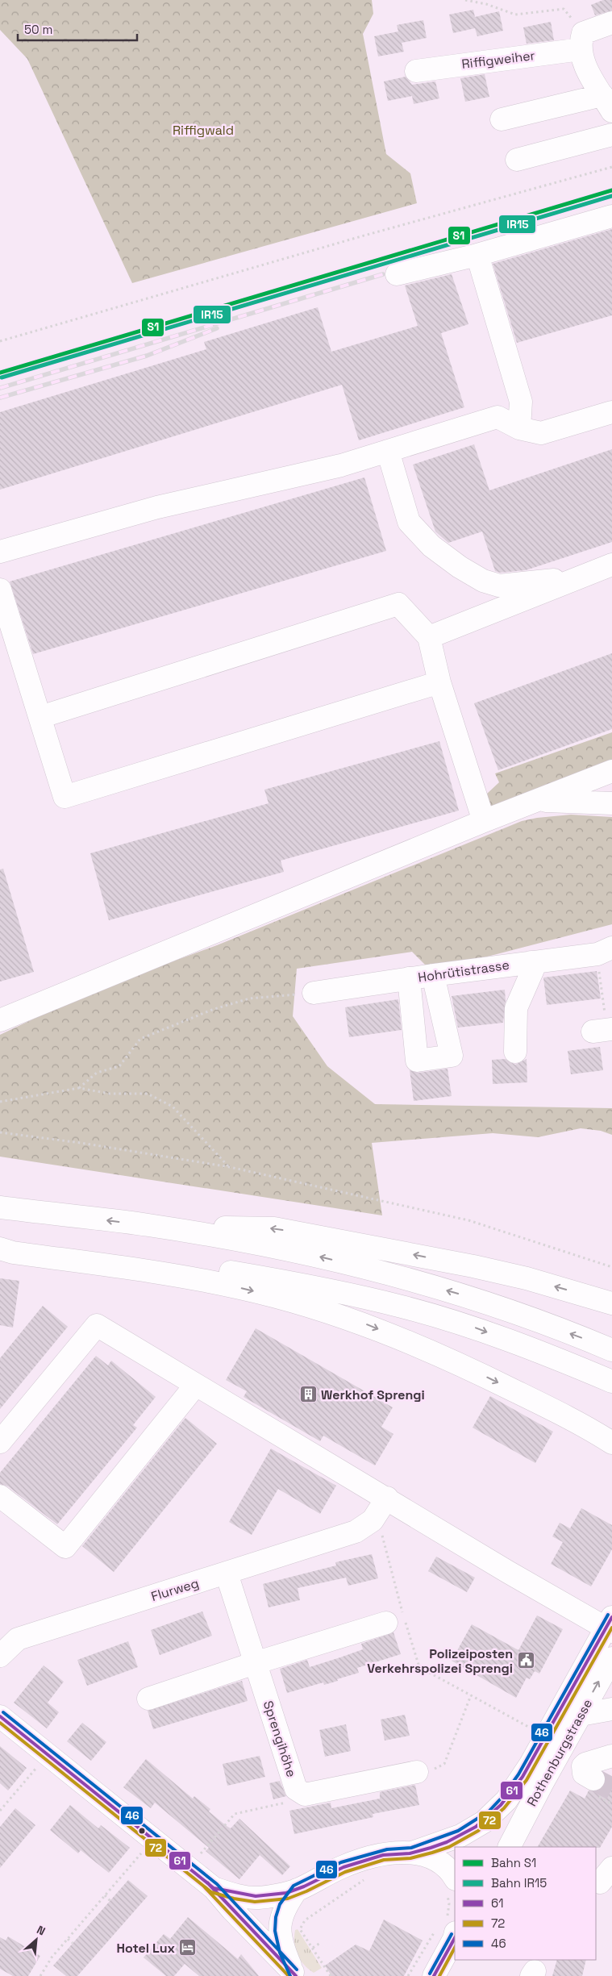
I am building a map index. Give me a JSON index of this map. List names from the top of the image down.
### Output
{
  "streets": {
    "main road": [
      "Riffigweiher",
      "Hohrütistrasse",
      "Flurweg",
      "Sprengihöhe",
      "Rothenburgstrasse"
    ]
  },
  "crossings": [
    ["Flurweg", "Sprengihöhe"]
  ],
  "parks": ["Riffigwald"],
  "places": {
    "building": ["Werkhof Sprengi"],
    "public building": ["Polizeiposten Verkehrspolizei Sprengi"],
    "hotel": ["Hotel Lux"]
  },
  "lines": [
    "rail line S1",
    "rail line IR15",
    "transit line 46",
    "transit line 61",
    "transit line 72"
  ],
  "legend": [
    "Bahn S1",
    "Bahn IR15",
    "61",
    "72",
    "46"
  ],
  "scale_bar": "50 m",
  "north": "top right"
}
